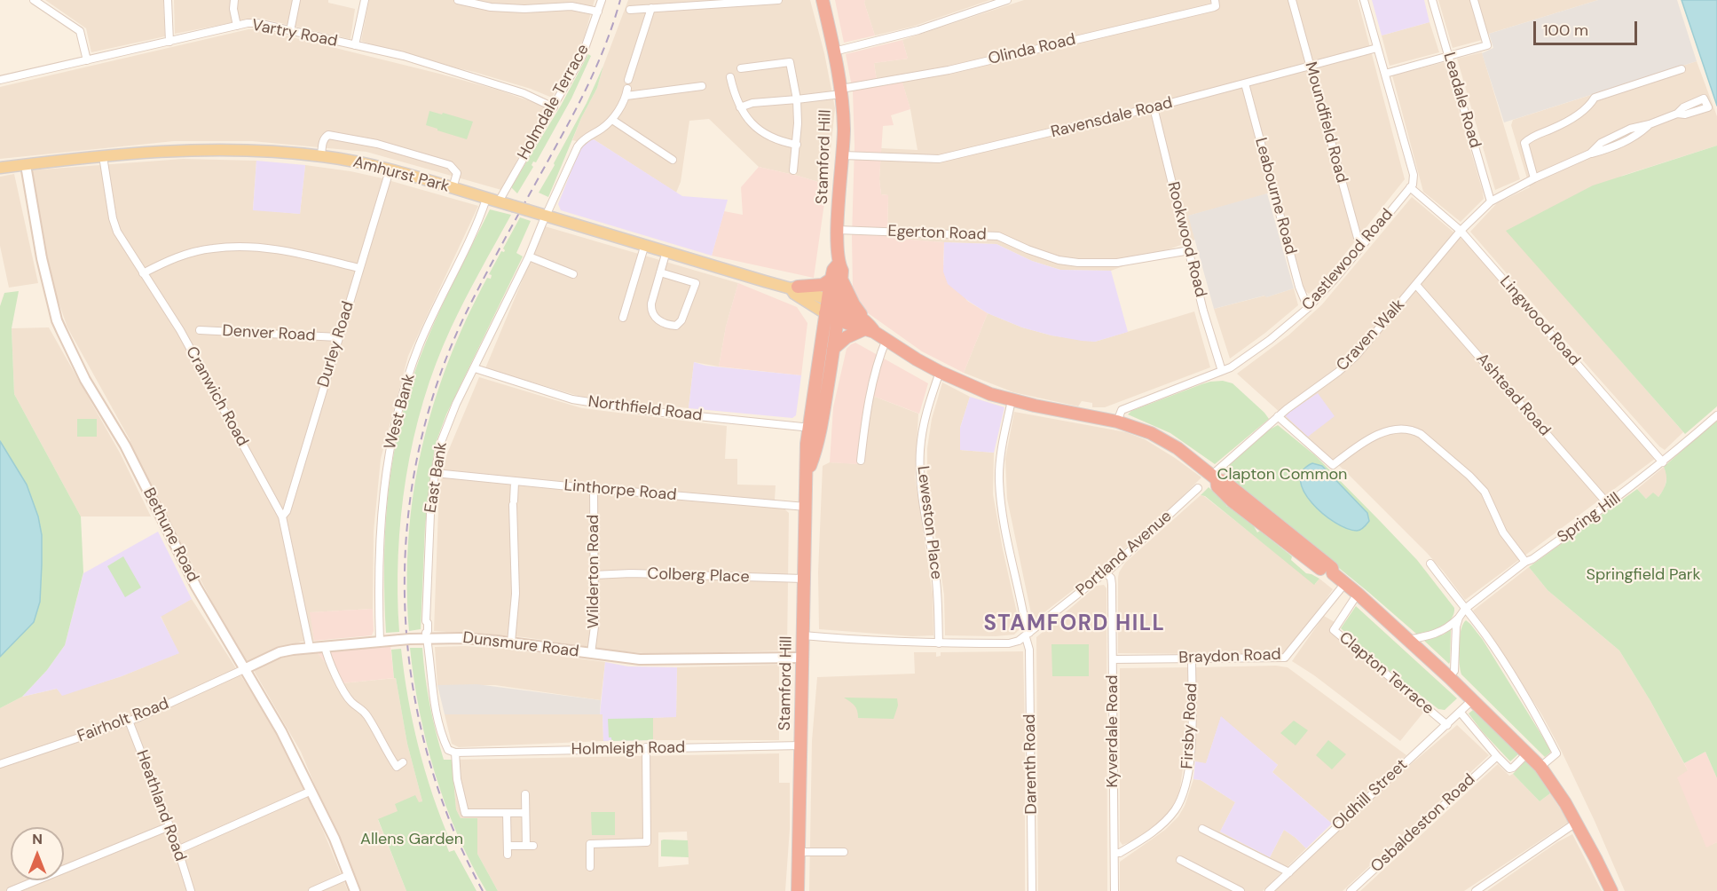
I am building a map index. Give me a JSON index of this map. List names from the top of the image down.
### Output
{
  "streets": {
    "highway": ["Stamford Hill"],
    "main road": ["Amhurst Park"],
    "street": [
      "Vartry Road",
      "Olinda Road",
      "Leadale Road",
      "Holmdale Terrace",
      "Ravensdale Road",
      "Moundfield Road",
      "Leabourne Road",
      "Egerton Road",
      "Rookwood Road",
      "Castlewood Road",
      "Lingwood Road",
      "Denver Road",
      "Craven Walk",
      "Durley Road",
      "Ashtead Road",
      "Cranwich Road",
      "Northfield Road",
      "West Bank",
      "East Bank",
      "Linthorpe Road",
      "Spring Hill",
      "Leweston Place",
      "Bethune Road",
      "Portland Avenue",
      "Wilderton Road",
      "Colberg Place",
      "Dunsmure Road",
      "Braydon Road",
      "Clapton Terrace",
      "Fairholt Road",
      "Firsby Road",
      "Kyverdale Road",
      "Holmleigh Road",
      "Darenth Road",
      "Oldhill Street",
      "Heathland Road",
      "Osbaldeston Road"
    ]
  },
  "crossings": [
    ["Vartry Road", "Holmdale Terrace"],
    ["Olinda Road", "Stamford Hill"],
    ["Leadale Road", "Craven Walk"],
    ["Holmdale Terrace", "Amhurst Park"],
    ["Ravensdale Road", "Moundfield Road"],
    ["Ravensdale Road", "Stamford Hill"],
    ["Ravensdale Road", "Leabourne Road"],
    ["Ravensdale Road", "Rookwood Road"],
    ["Moundfield Road", "Castlewood Road"],
    ["Stamford Hill", "Amhurst Park"],
    ["Stamford Hill", "Egerton Road"],
    ["Stamford Hill", "Northfield Road"],
    ["Stamford Hill", "Linthorpe Road"],
    ["Stamford Hill", "Portland Avenue"],
    ["Stamford Hill", "Colberg Place"],
    ["Stamford Hill", "Dunsmure Road"],
    ["Stamford Hill", "Holmleigh Road"],
    ["Amhurst Park", "Durley Road"],
    ["Amhurst Park", "Cranwich Road"],
    ["Amhurst Park", "West Bank"],
    ["Amhurst Park", "East Bank"],
    ["Amhurst Park", "Bethune Road"],
    ["Leabourne Road", "Castlewood Road"],
    ["Egerton Road", "Rookwood Road"],
    ["Rookwood Road", "Castlewood Road"],
    ["Castlewood Road", "Lingwood Road"],
    ["Lingwood Road", "Craven Walk"],
    ["Lingwood Road", "Spring Hill"],
    ["Denver Road", "Durley Road"],
    ["Craven Walk", "Ashtead Road"],
    ["Durley Road", "Cranwich Road"],
    ["Ashtead Road", "Spring Hill"],
    ["Cranwich Road", "Dunsmure Road"],
    ["Northfield Road", "East Bank"],
    ["West Bank", "Dunsmure Road"],
    ["East Bank", "Linthorpe Road"],
    ["East Bank", "Dunsmure Road"],
    ["East Bank", "Holmleigh Road"],
    ["Linthorpe Road", "Wilderton Road"],
    ["Leweston Place", "Portland Avenue"],
    ["Bethune Road", "Dunsmure Road"],
    ["Bethune Road", "Fairholt Road"],
    ["Portland Avenue", "Kyverdale Road"],
    ["Portland Avenue", "Darenth Road"],
    ["Wilderton Road", "Colberg Place"],
    ["Wilderton Road", "Dunsmure Road"],
    ["Dunsmure Road", "Fairholt Road"],
    ["Braydon Road", "Firsby Road"],
    ["Braydon Road", "Kyverdale Road"],
    ["Clapton Terrace", "Oldhill Street"],
    ["Fairholt Road", "Heathland Road"],
    ["Firsby Road", "Kyverdale Road"]
  ],
  "districts": ["STAMFORD HILL"],
  "parks": ["Clapton Common", "Springfield Park", "Allens Garden"],
  "scale_bar": "100 m",
  "north": "top"
}
